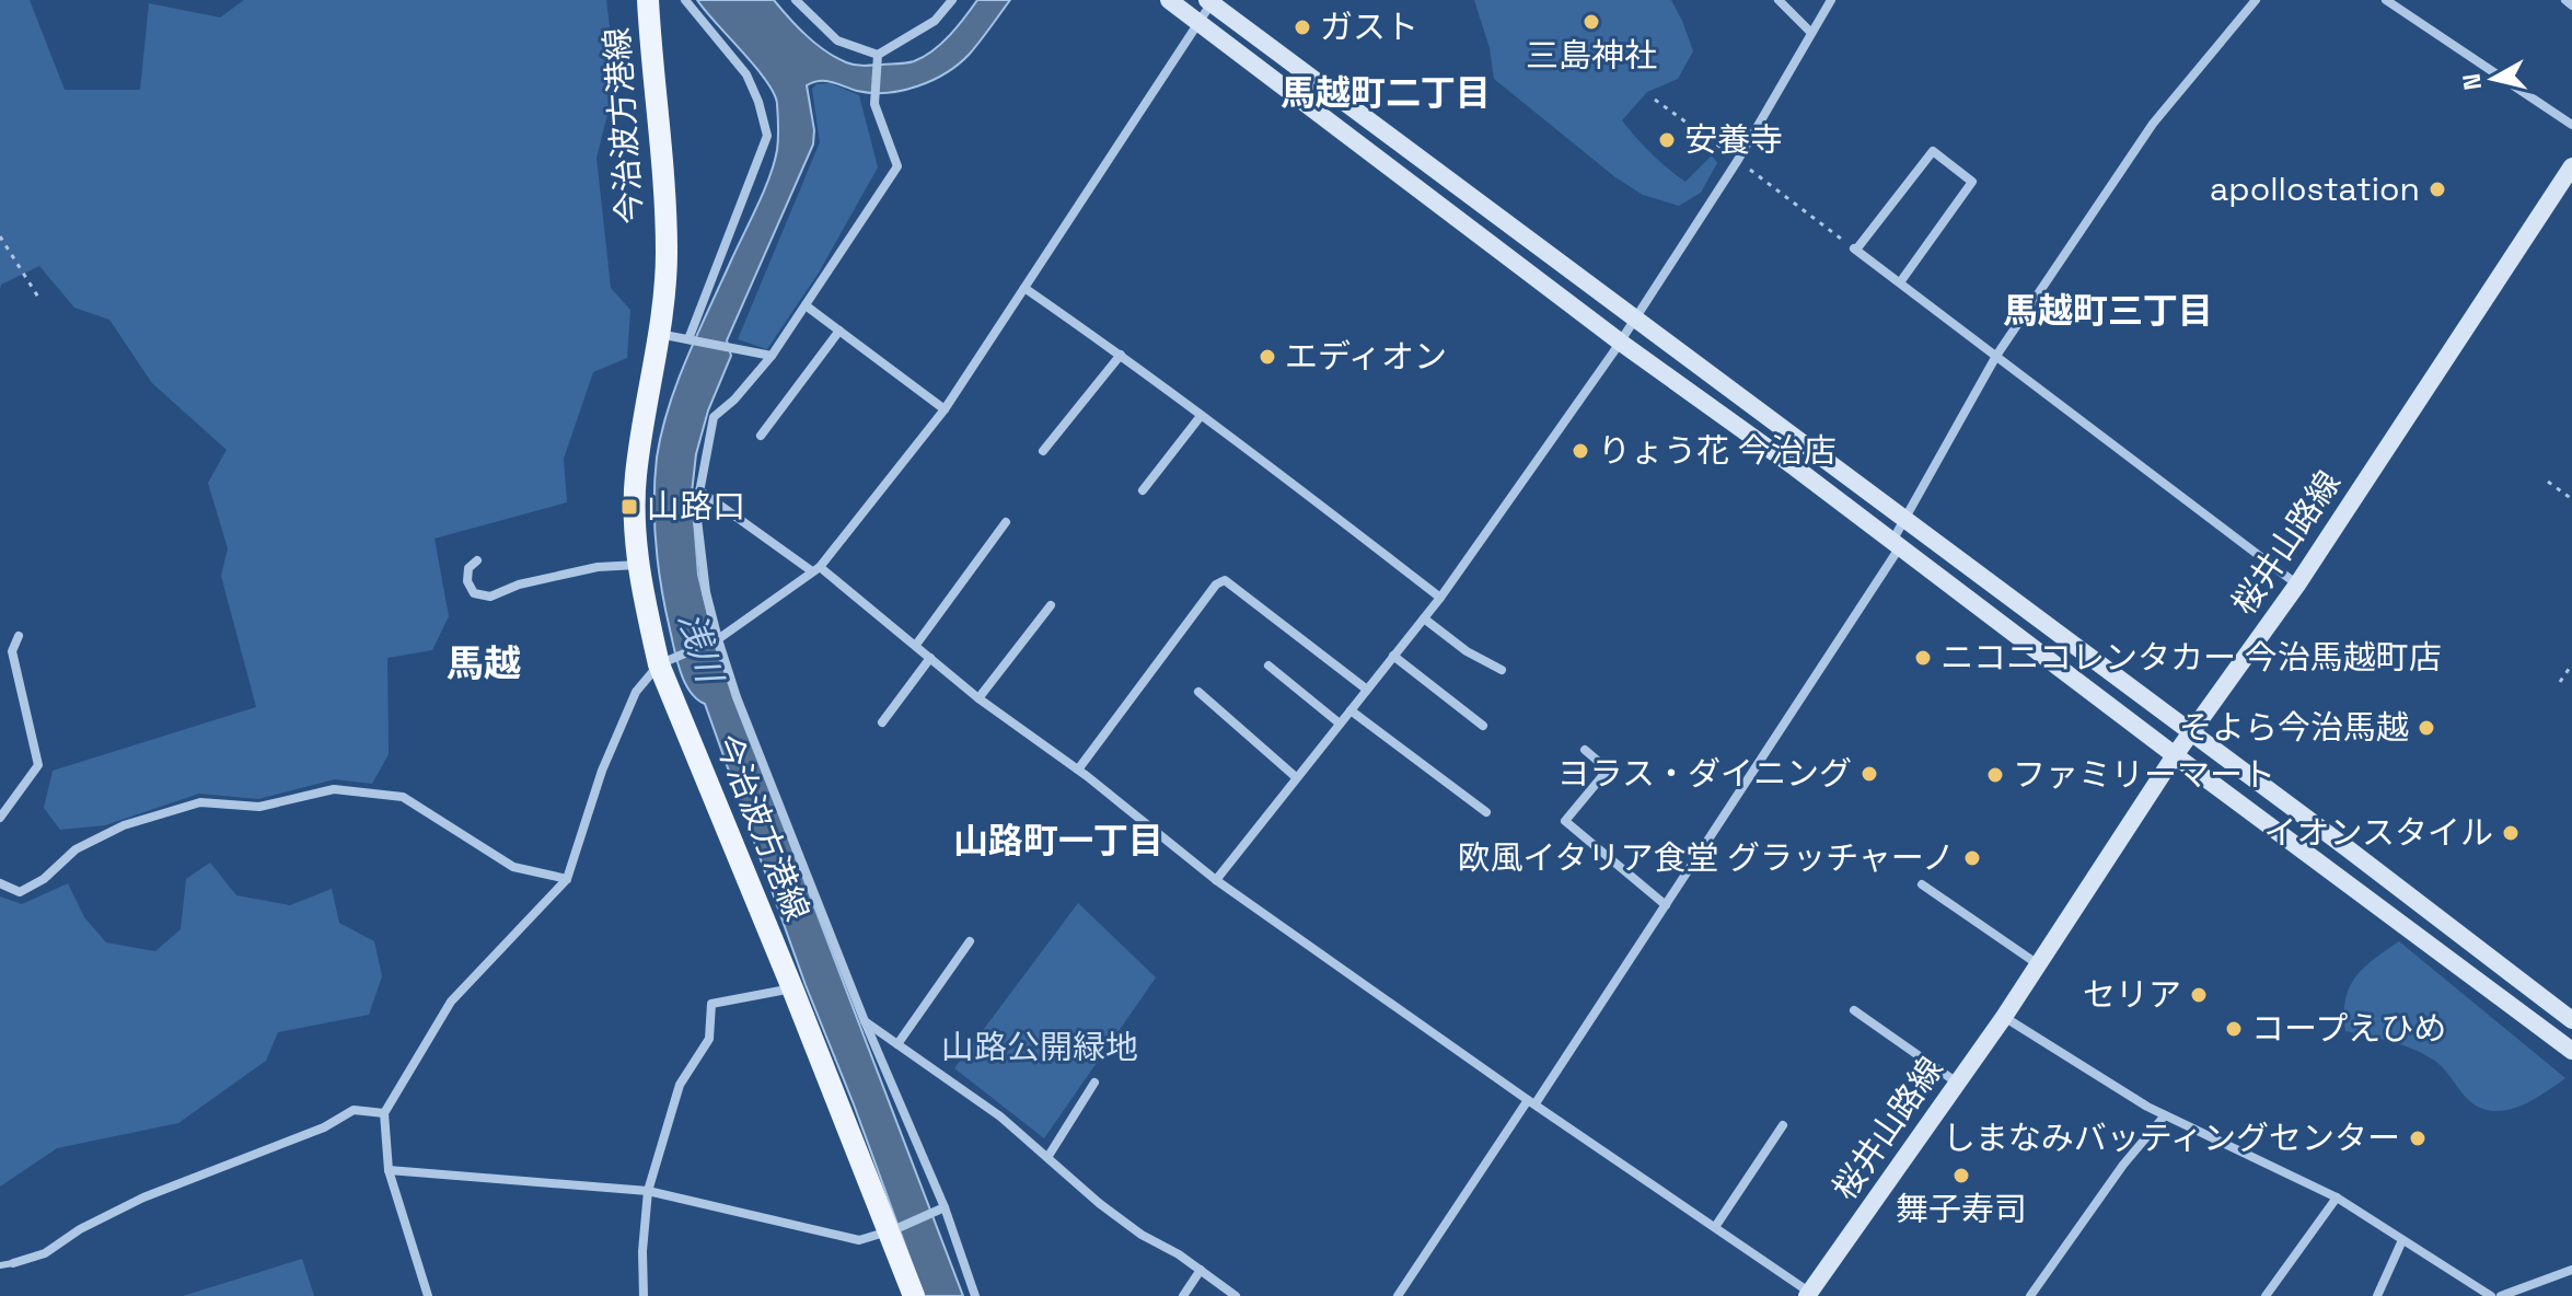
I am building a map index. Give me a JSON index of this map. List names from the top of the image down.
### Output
{
  "streets": {
    "main road": ["今治波方港線"],
    "street": ["桜井山路線"]
  },
  "districts": [
    "馬越町二丁目",
    "馬越町三丁目",
    "馬越",
    "山路町一丁目"
  ],
  "water": ["浅川"],
  "parks": ["山路公開緑地"],
  "places": {
    "other": [
      "三島神社",
      "ガスト",
      "安養寺",
      "apollostation",
      "エディオン",
      "りょう花 今治店",
      "ニコニコレンタカー 今治馬越町店",
      "そよら今治馬越",
      "ヨラス・ダイニング",
      "ファミリーマート",
      "イオンスタイル",
      "欧風イタリア食堂 グラッチャーノ",
      "セリア",
      "コープえひめ",
      "しまなみバッティングセンター",
      "舞子寿司"
    ],
    "transit": ["山路口"]
  },
  "north": "left"
}
